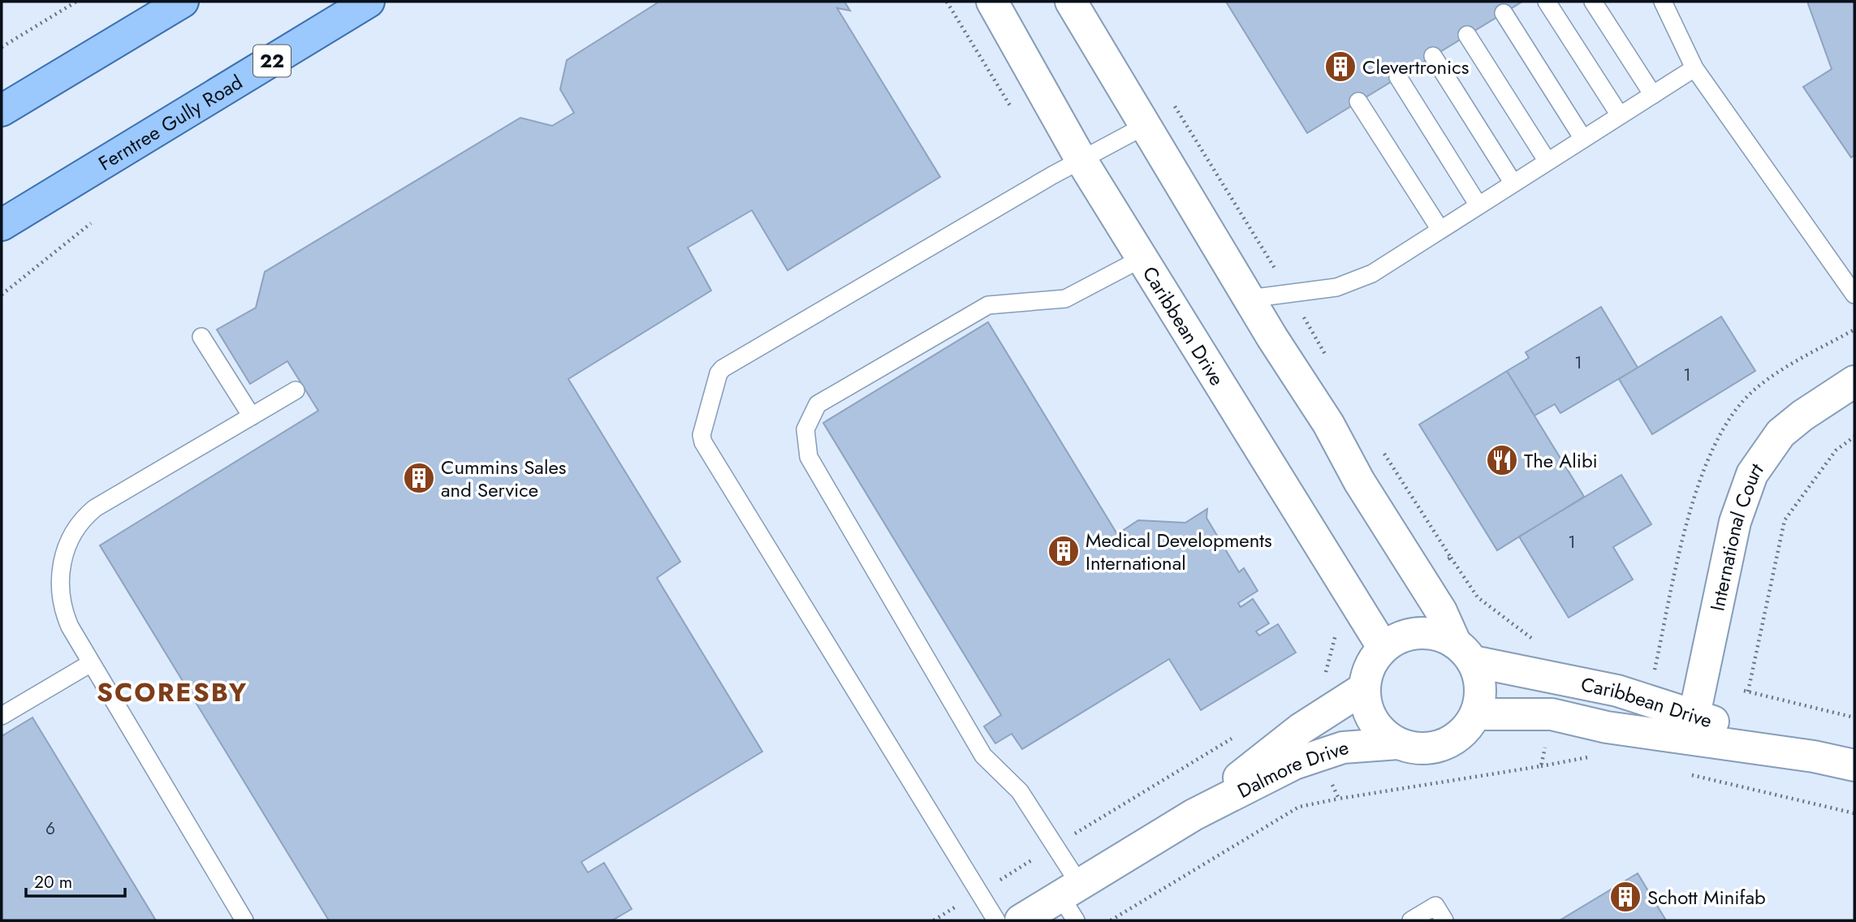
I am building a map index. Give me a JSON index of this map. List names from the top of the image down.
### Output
{
  "streets": {
    "main road": ["22", "Ferntree Gully Road"],
    "street": ["Caribbean Drive", "International Court", "Dalmore Drive"]
  },
  "crossings": [
    ["Caribbean Drive", "International Court"],
    ["Caribbean Drive", "Dalmore Drive"]
  ],
  "districts": ["SCORESBY"],
  "places": {
    "building": [
      "Clevertronics",
      "Cummins Sales and Service",
      "Medical Developments International",
      "Schott Minifab"
    ],
    "restaurant": ["The Alibi"]
  },
  "house_numbers": [
    "1",
    "1",
    "1",
    "6"
  ],
  "scale_bar": "20 m"
}
